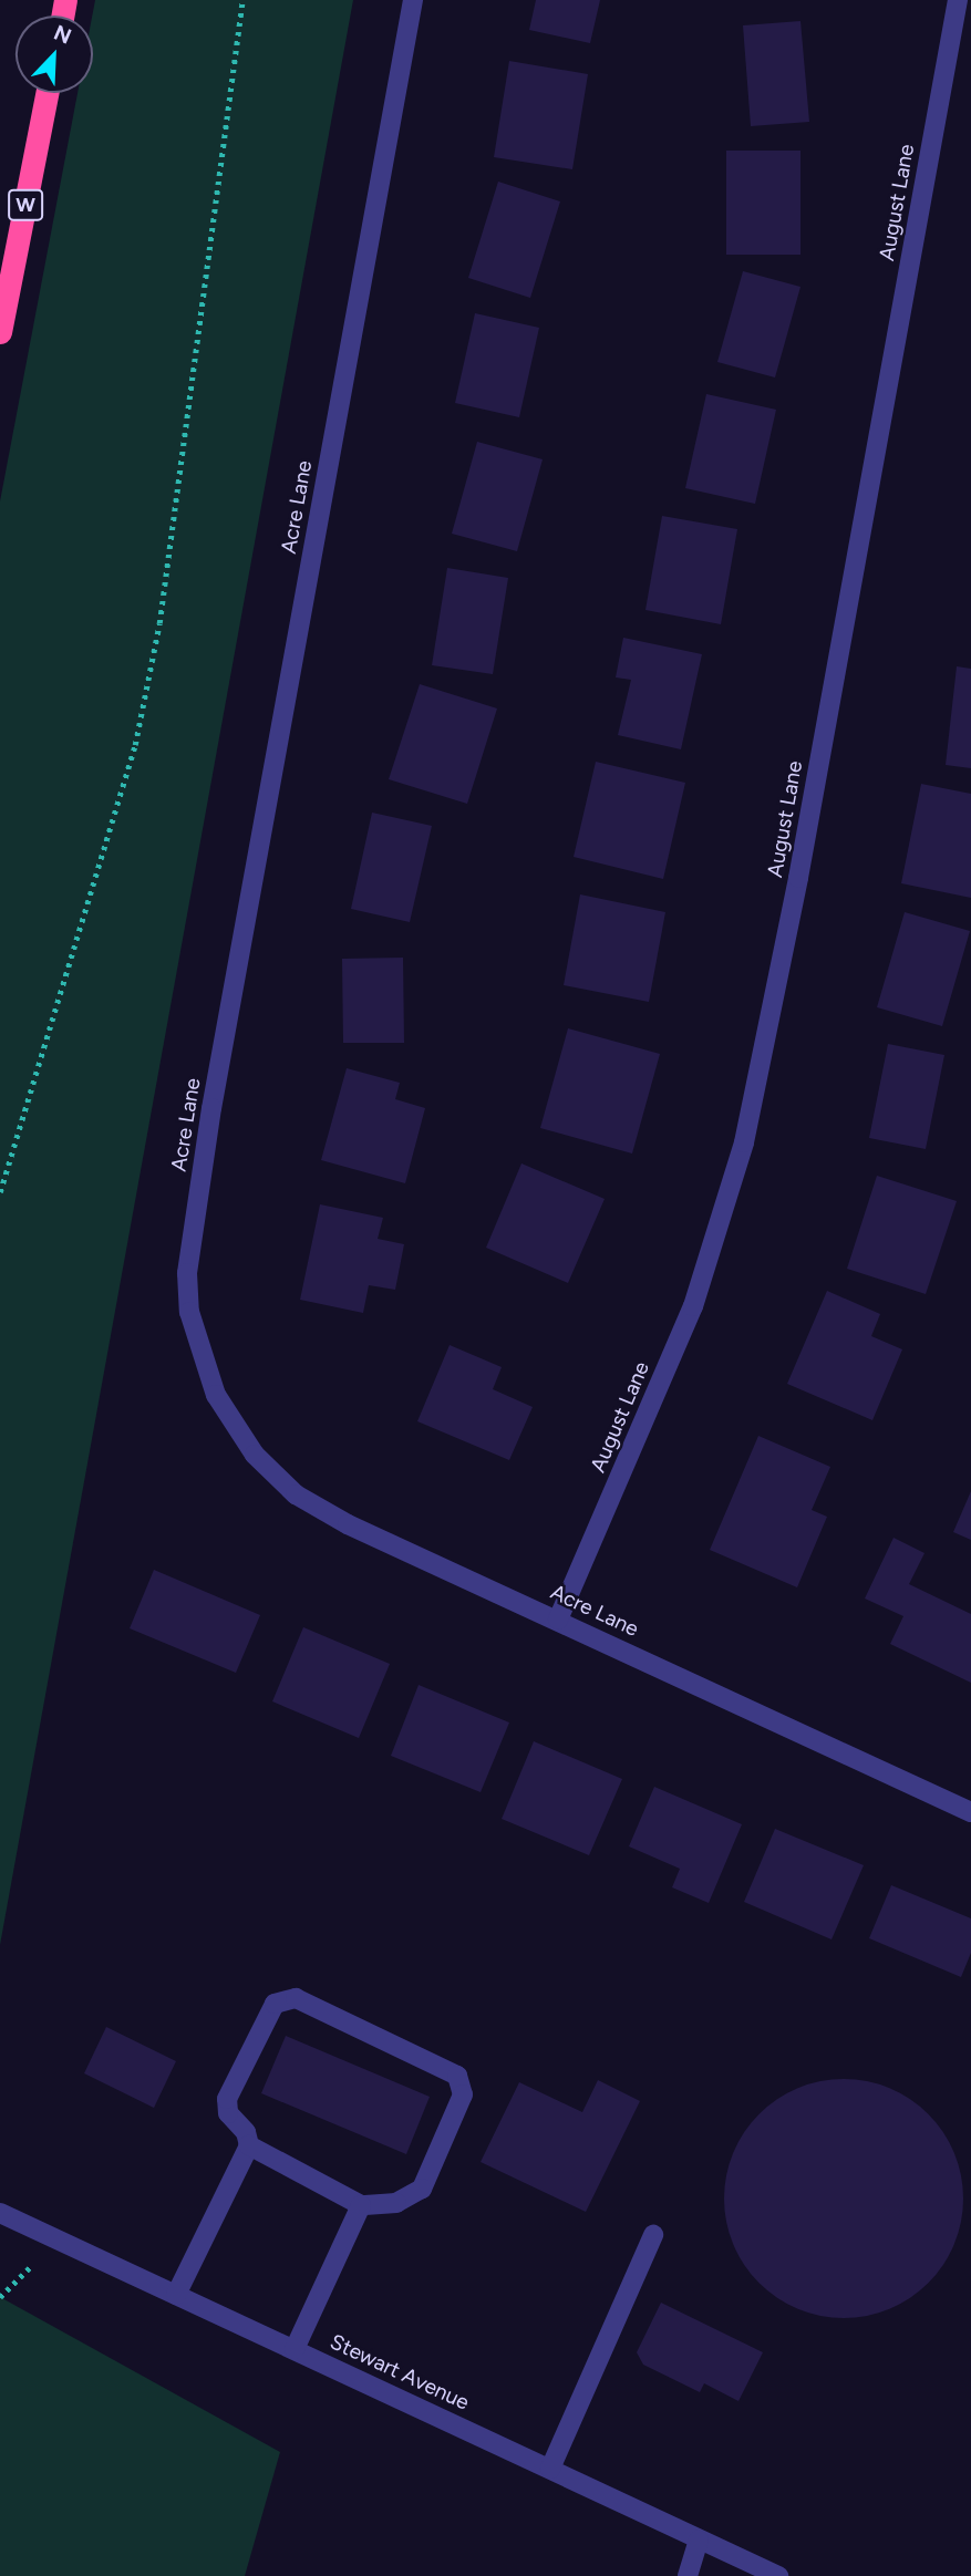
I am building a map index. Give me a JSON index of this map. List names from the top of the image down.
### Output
{
  "streets": {
    "highway": ["W"],
    "street": ["August Lane", "Acre Lane", "Stewart Avenue"]
  },
  "crossings": [
    ["August Lane", "Acre Lane"]
  ],
  "north": "top right"
}
